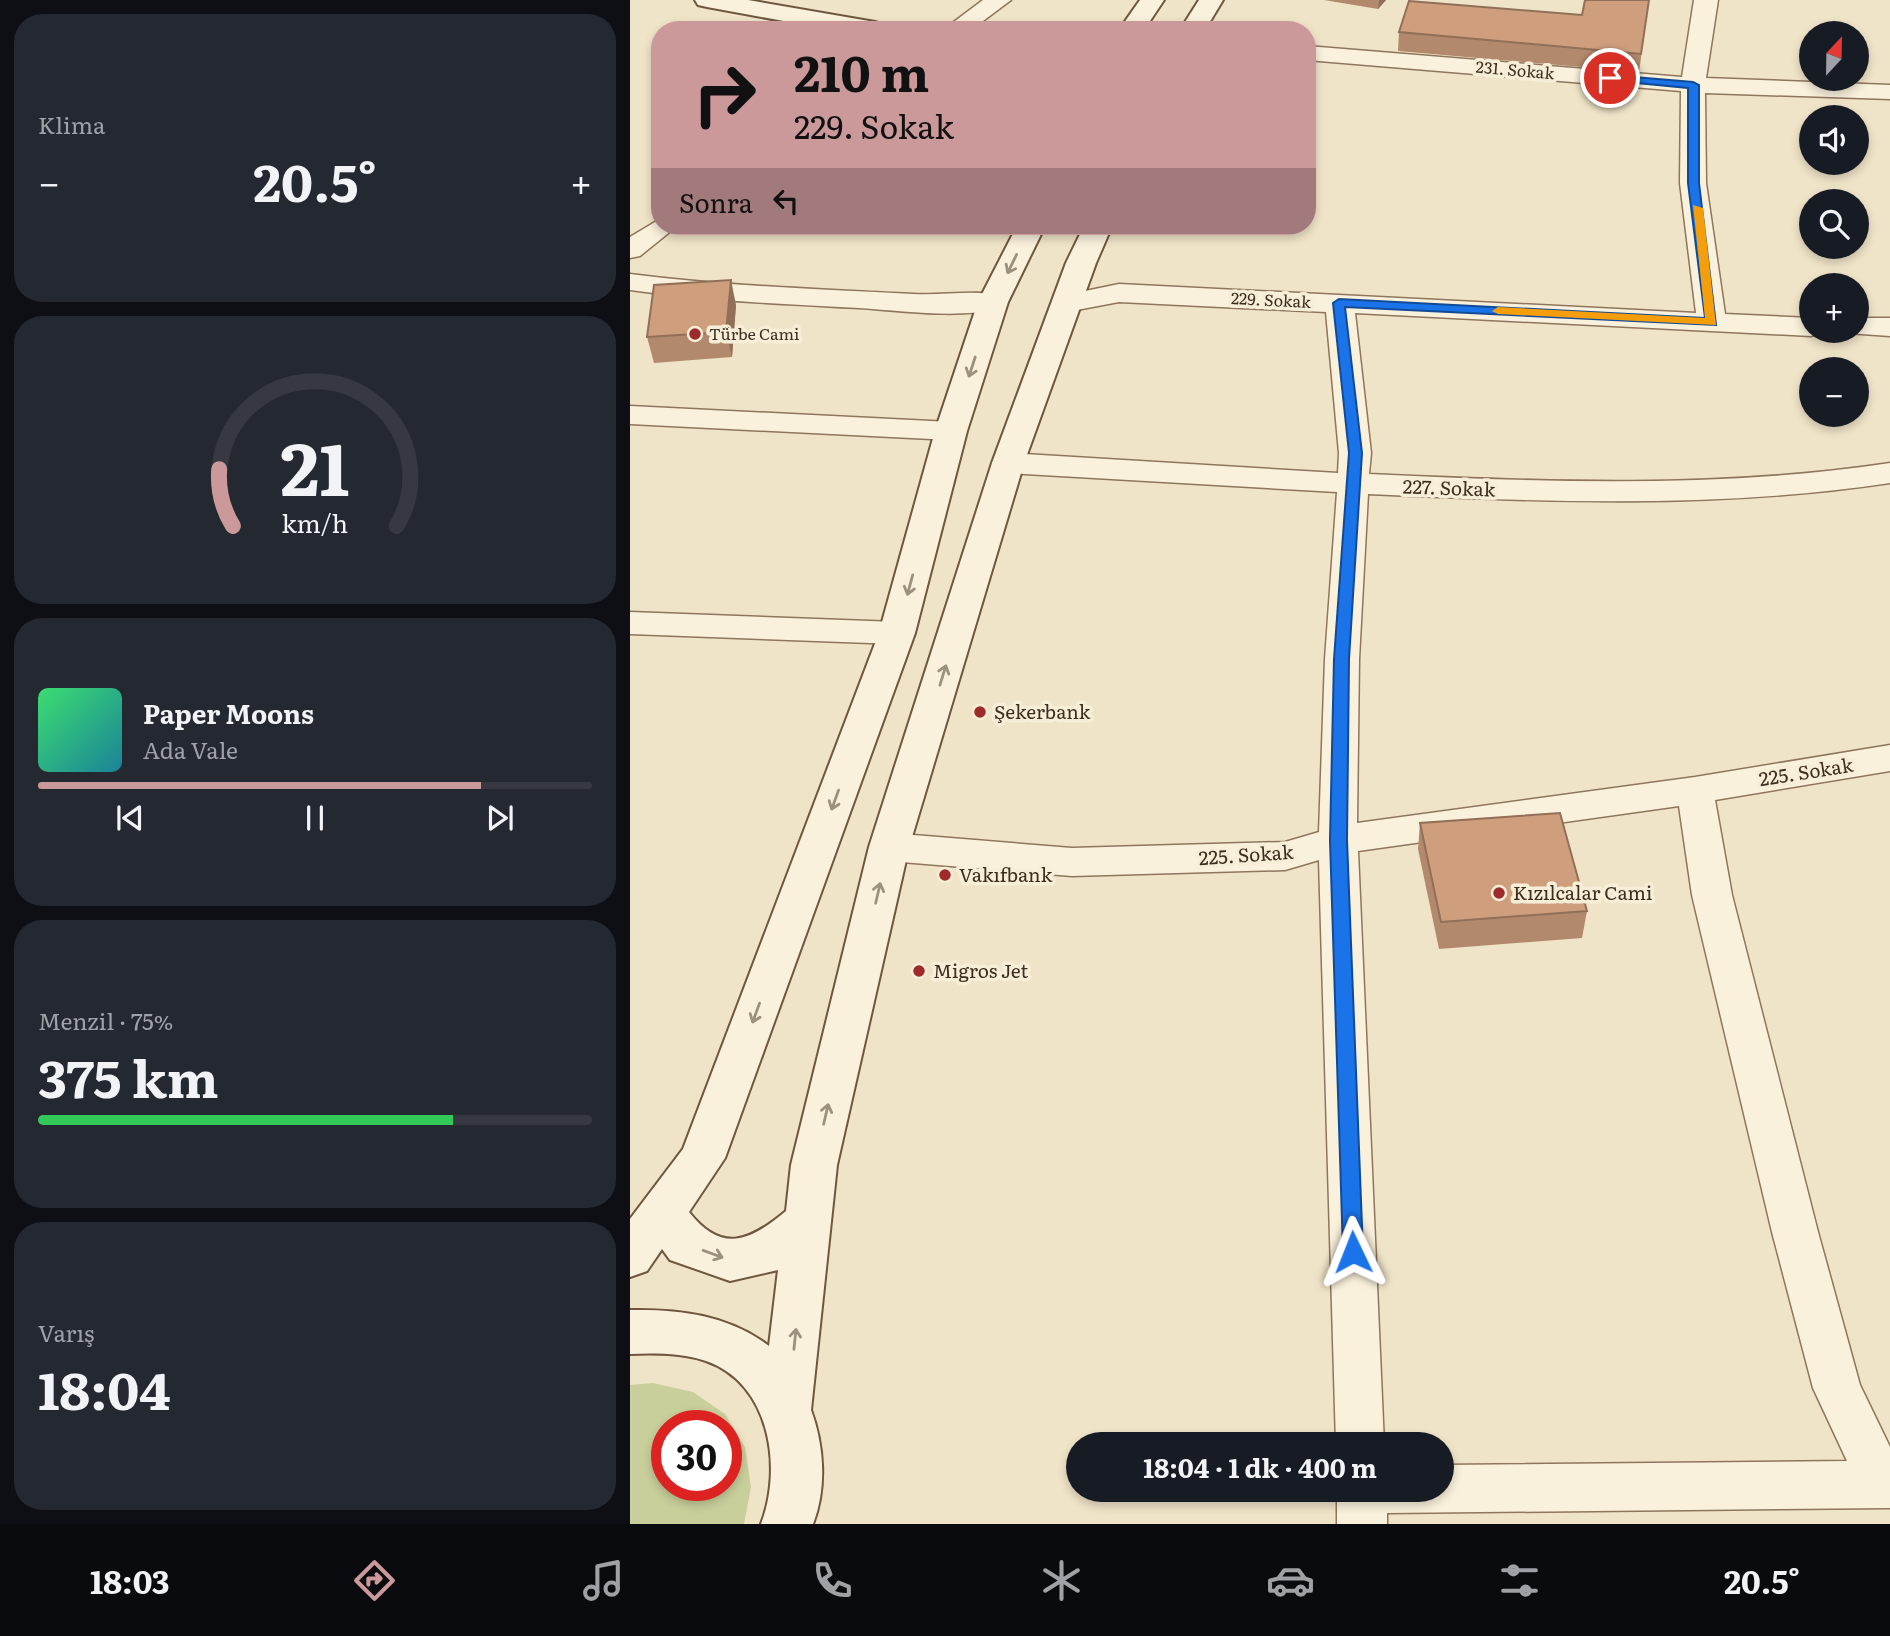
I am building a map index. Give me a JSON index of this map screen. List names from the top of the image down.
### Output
{
  "streets": {
    "street": [
      "231. Sokak",
      "229. Sokak",
      "227. Sokak",
      "225. Sokak"
    ]
  },
  "places": [
    "Türbe Cami",
    "Şekerbank",
    "Vakıfbank",
    "Kızılcalar Cami",
    "Migros Jet"
  ],
  "north": "top",
  "page": {
    "tile": [
      "Klima",
      ["Menzil · 75%", "375 km"],
      ["Varış", "18:04"]
    ],
    "map_buttons": ["+", "−"],
    "turn": ["210 m", "229. Sokak"],
    "heat": ["−", "20.5°", "+"],
    "then": "Sonra",
    "song": ["Paper Moons", "Ada Vale"],
    "limit": "30",
    "trip": "18:04 · 1 dk · 400 m",
    "tabs": ["18:03", "20.5°"],
    "gauge": ["21", "km/h"]
  }
}
